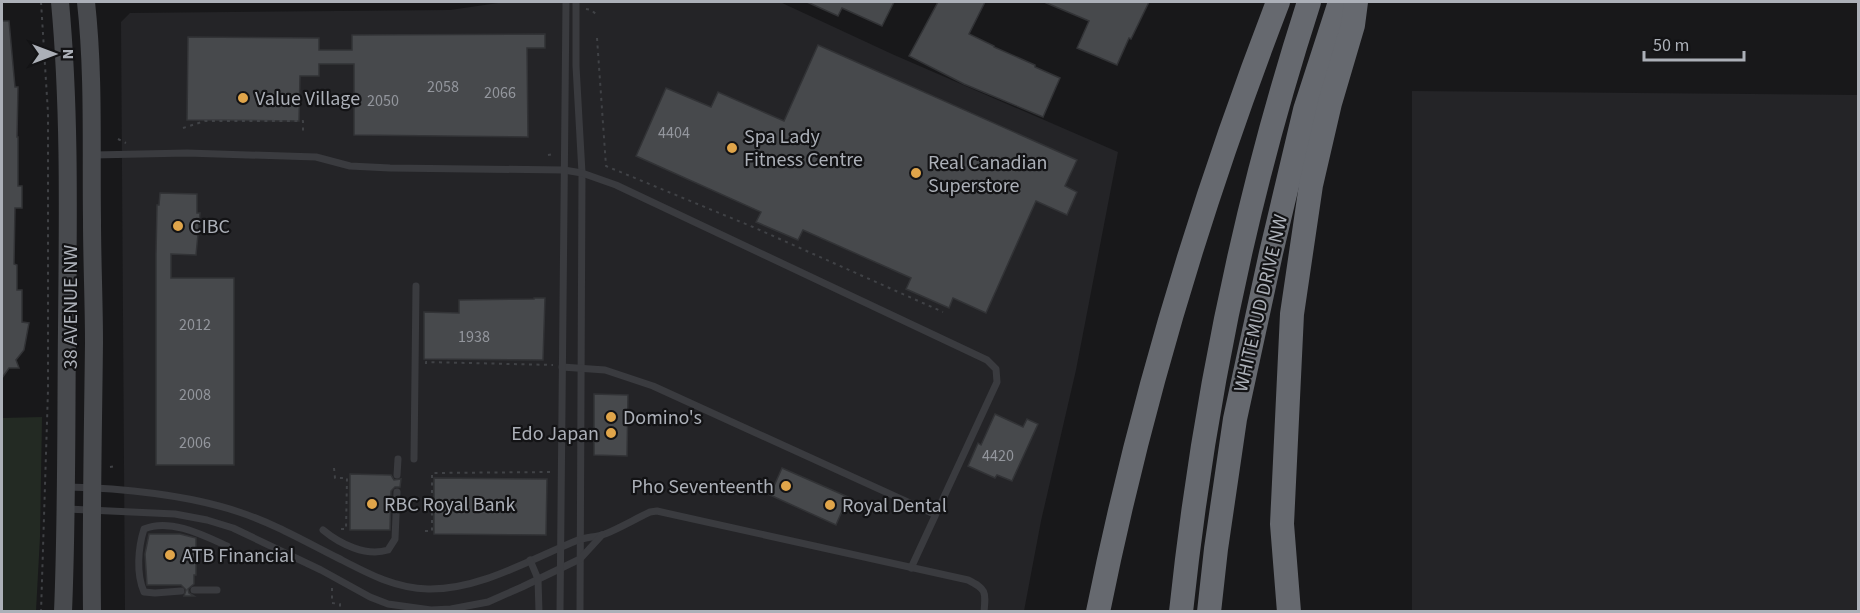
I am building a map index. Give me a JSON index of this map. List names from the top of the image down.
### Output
{
  "streets": {
    "highway": ["WHITEMUD DRIVE NW"],
    "main road": ["38 AVENUE NW"]
  },
  "places": [
    "Value Village",
    "Spa Lady Fitness Centre",
    "Real Canadian Superstore",
    "CIBC",
    "Domino's",
    "Edo Japan",
    "Pho Seventeenth",
    "RBC Royal Bank",
    "Royal Dental",
    "ATB Financial"
  ],
  "house_numbers": [
    "2058",
    "2066",
    "2050",
    "4404",
    "2012",
    "1938",
    "2008",
    "2006",
    "4420"
  ],
  "scale_bar": "50 m",
  "north": "right"
}
